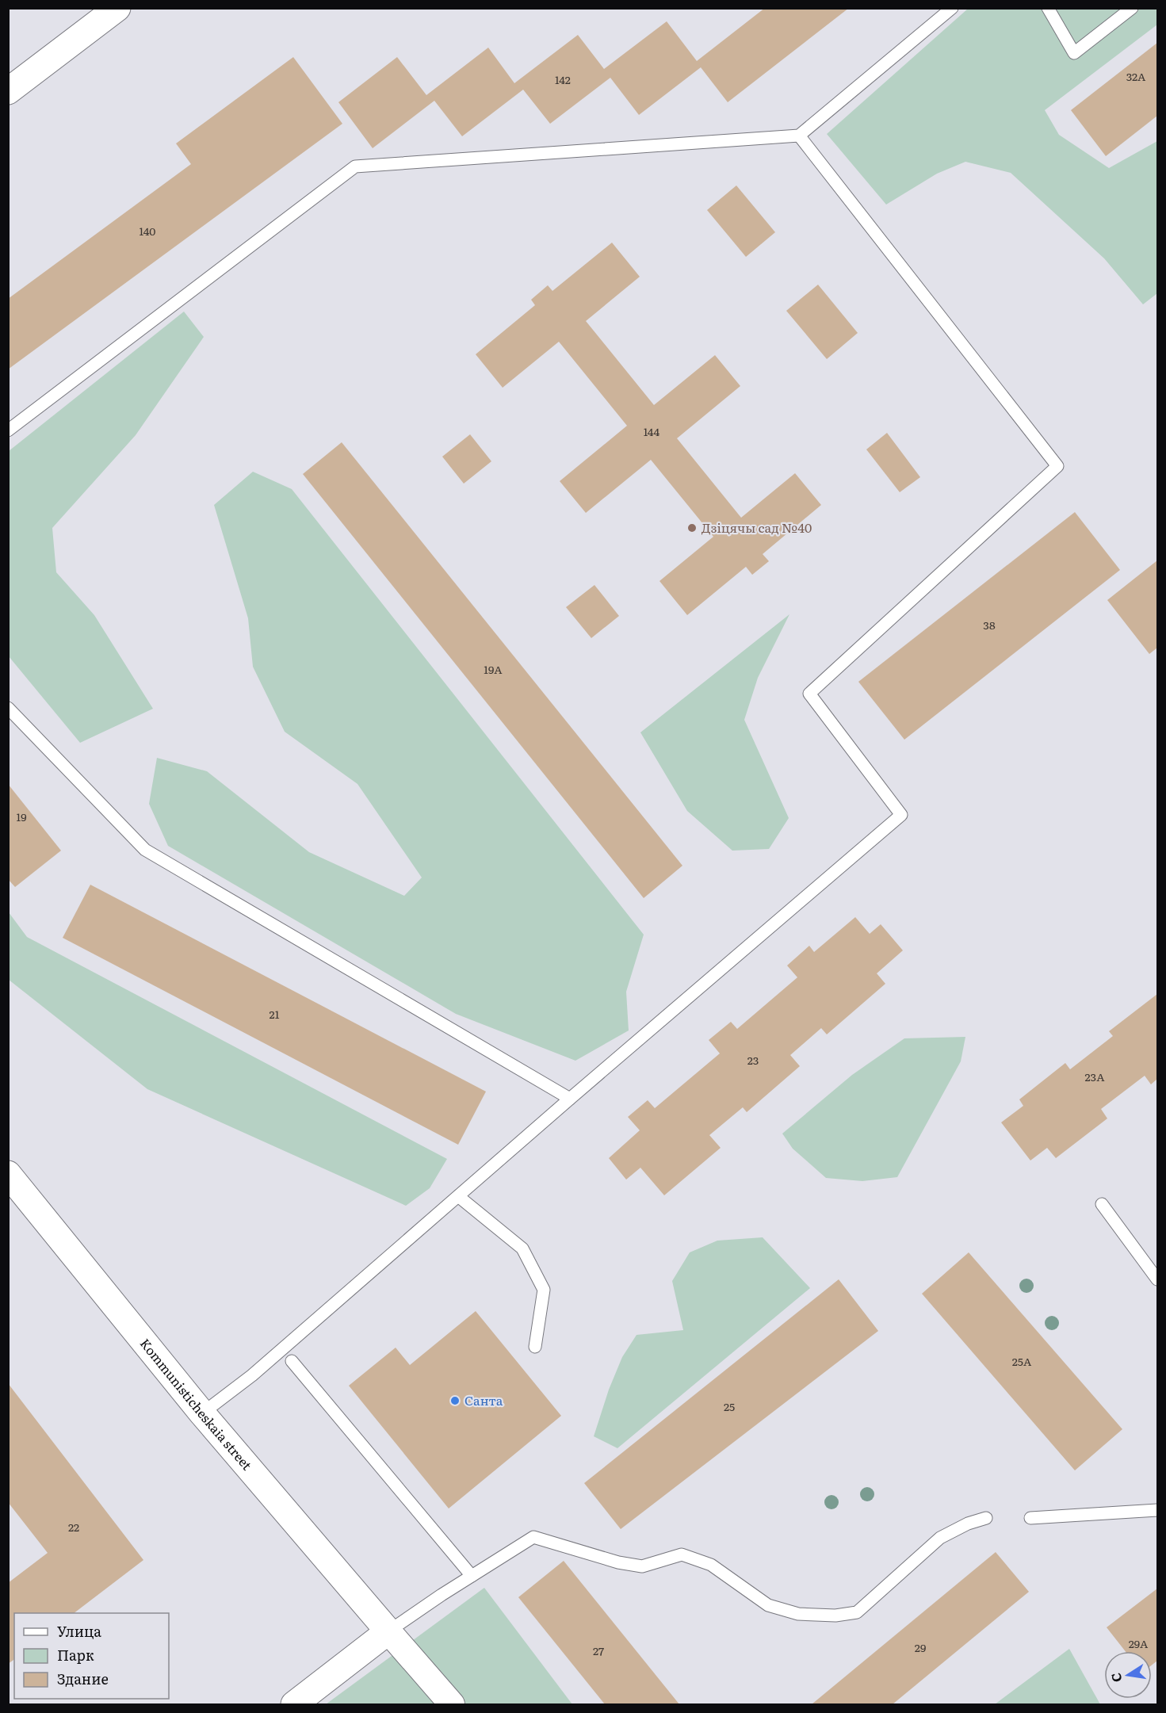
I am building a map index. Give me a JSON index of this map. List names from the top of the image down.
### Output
{
  "streets": {
    "street": ["Kommunisticheskaia street"]
  },
  "places": ["Дзіцячы сад №40", "Санта"],
  "house_numbers": [
    "32А",
    "142",
    "140",
    "144",
    "38",
    "19А",
    "19",
    "21",
    "23",
    "23А",
    "25А",
    "25",
    "22",
    "29А",
    "29",
    "27"
  ],
  "legend": ["Улица", "Парк", "Здание"],
  "north": "left"
}
